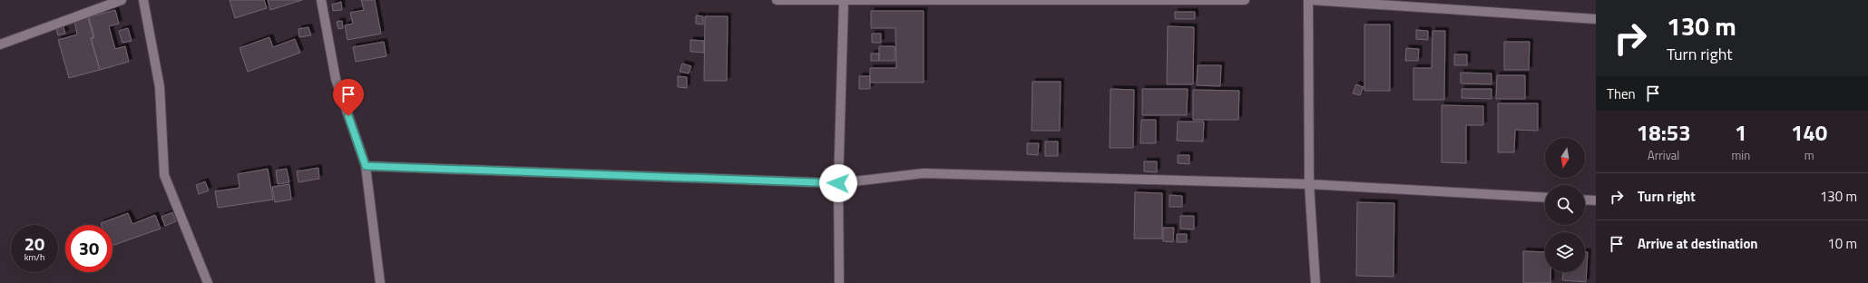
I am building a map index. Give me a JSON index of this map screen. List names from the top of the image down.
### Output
{
  "north": "bottom",
  "page": {
    "turn": ["130 m", "Turn right"],
    "then": "Then",
    "eta": [
      "18:53",
      "Arrival",
      "1",
      "min",
      "140",
      "m"
    ],
    "list": [
      {
        "name": "Turn right",
        "value": "130 m"
      },
      {
        "name": "Arrive at destination",
        "value": "10 m"
      }
    ],
    "speed": "20 km/h",
    "limit": "30"
  }
}
